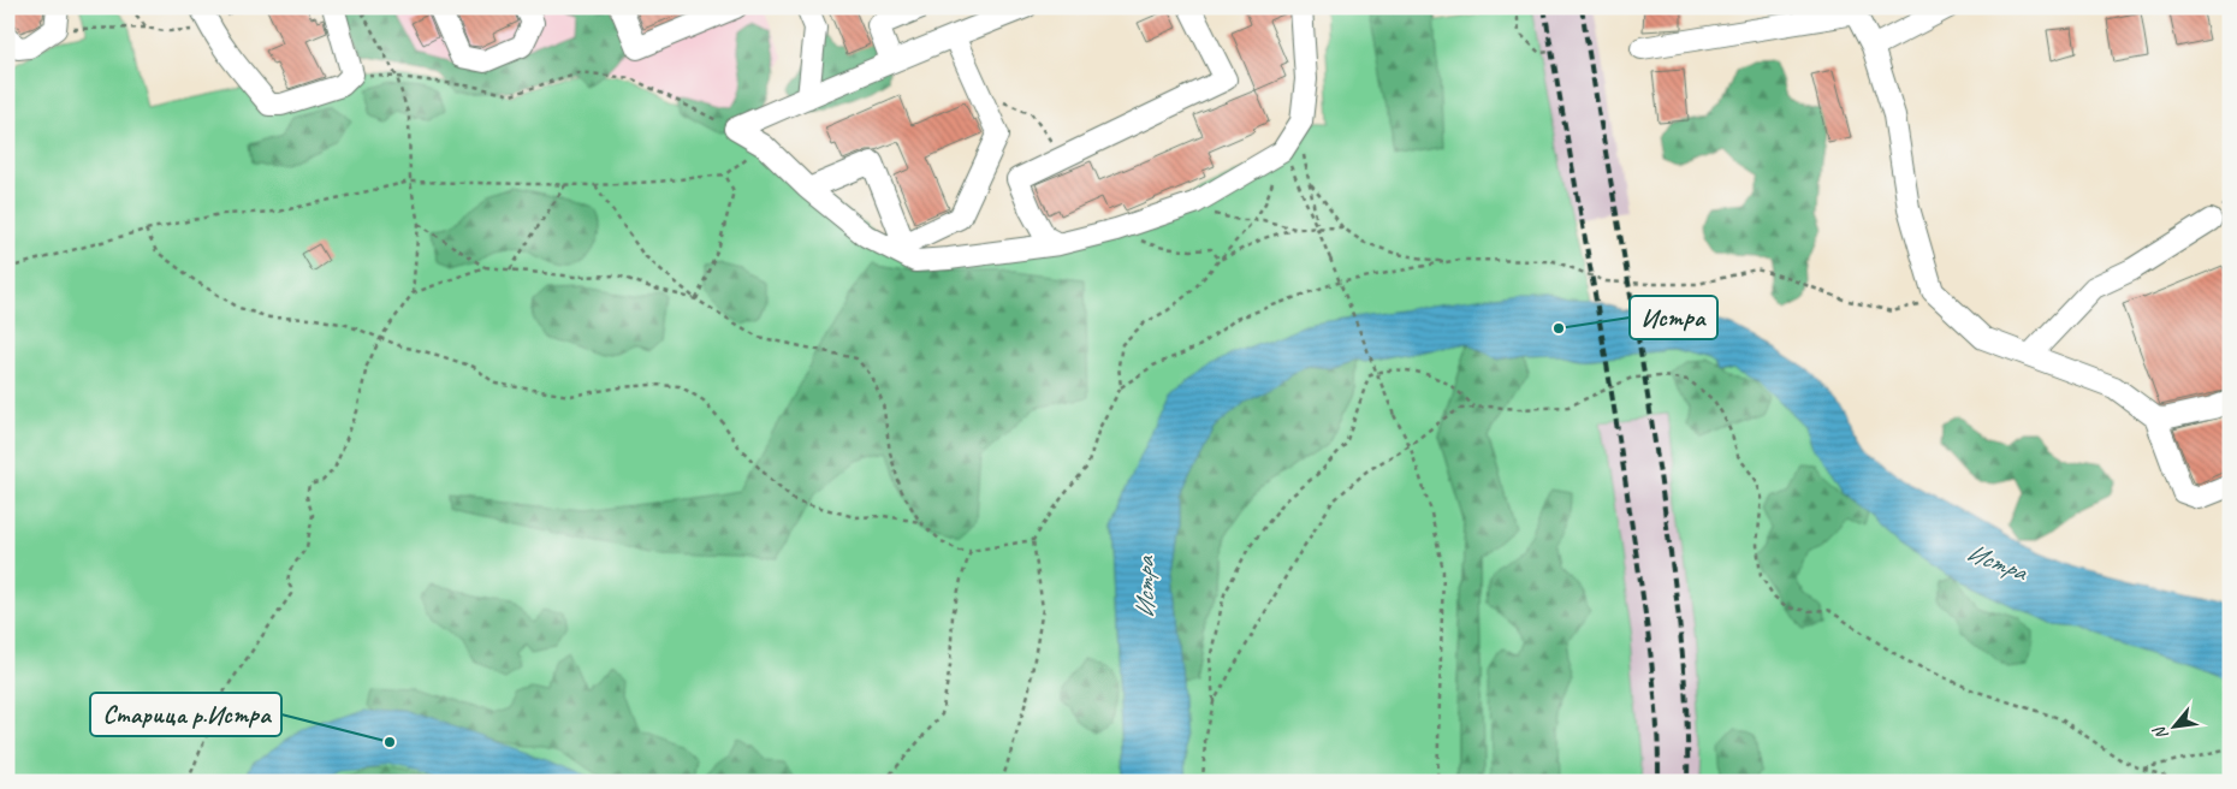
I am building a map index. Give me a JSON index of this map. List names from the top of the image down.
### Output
{
  "water": ["Истра"],
  "places": ["Истра", "Старица р.Истра"],
  "north": "bottom left"
}
